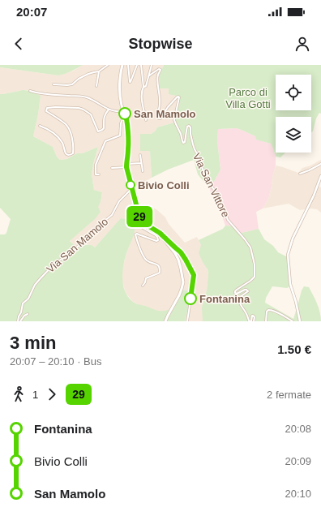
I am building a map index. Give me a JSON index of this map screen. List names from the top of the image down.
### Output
{
  "streets": {
    "street": ["Via San Vittore", "Via San Mamolo"]
  },
  "parks": ["Parco di Villa Gotti"],
  "places": ["San Mamolo", "Bivio Colli", "Fontanina"],
  "lines": ["bus line 29"],
  "page": {
    "status": "20:07",
    "header": "Stopwise",
    "on_map": "29",
    "heading": ["3 min", "20:07 – 20:10 · Bus", "1.50 €"],
    "legs": ["1", "29", "2 fermate"],
    "list": [
      {
        "name": "Fontanina",
        "value": "20:08"
      },
      {
        "name": "Bivio Colli",
        "value": "20:09"
      },
      {
        "name": "San Mamolo",
        "value": "20:10"
      }
    ]
  }
}
